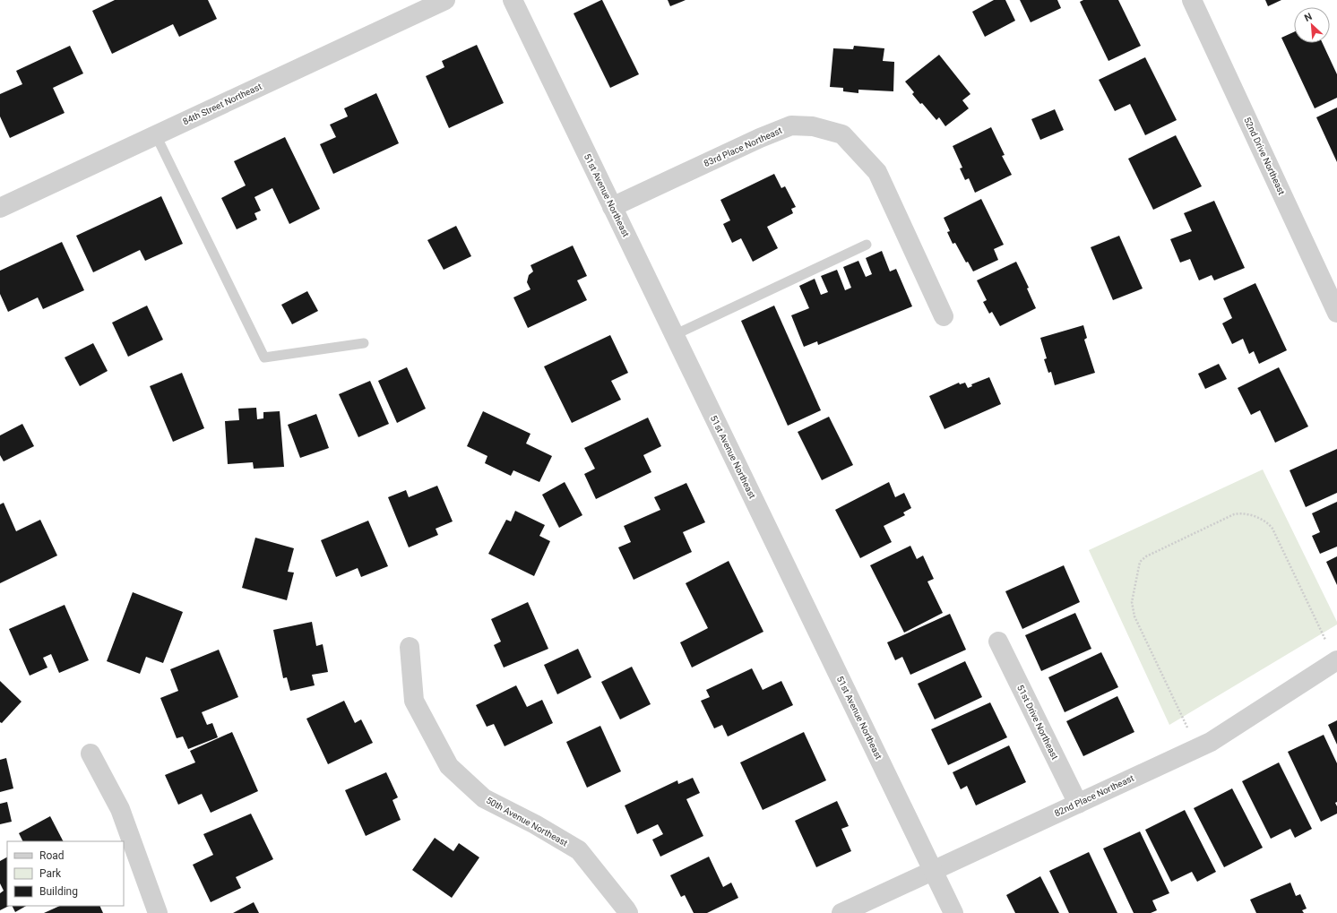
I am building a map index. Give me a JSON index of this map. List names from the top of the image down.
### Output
{
  "streets": {
    "street": [
      "84th Street Northeast",
      "83rd Place Northeast",
      "52nd Drive Northeast",
      "51st Avenue Northeast",
      "51st Drive Northeast",
      "82nd Place Northeast",
      "50th Avenue Northeast"
    ]
  },
  "crossings": [
    ["83rd Place Northeast", "51st Avenue Northeast"],
    ["51st Avenue Northeast", "82nd Place Northeast"],
    ["51st Drive Northeast", "82nd Place Northeast"]
  ],
  "legend": ["Road", "Park", "Building"],
  "north": "top left"
}
